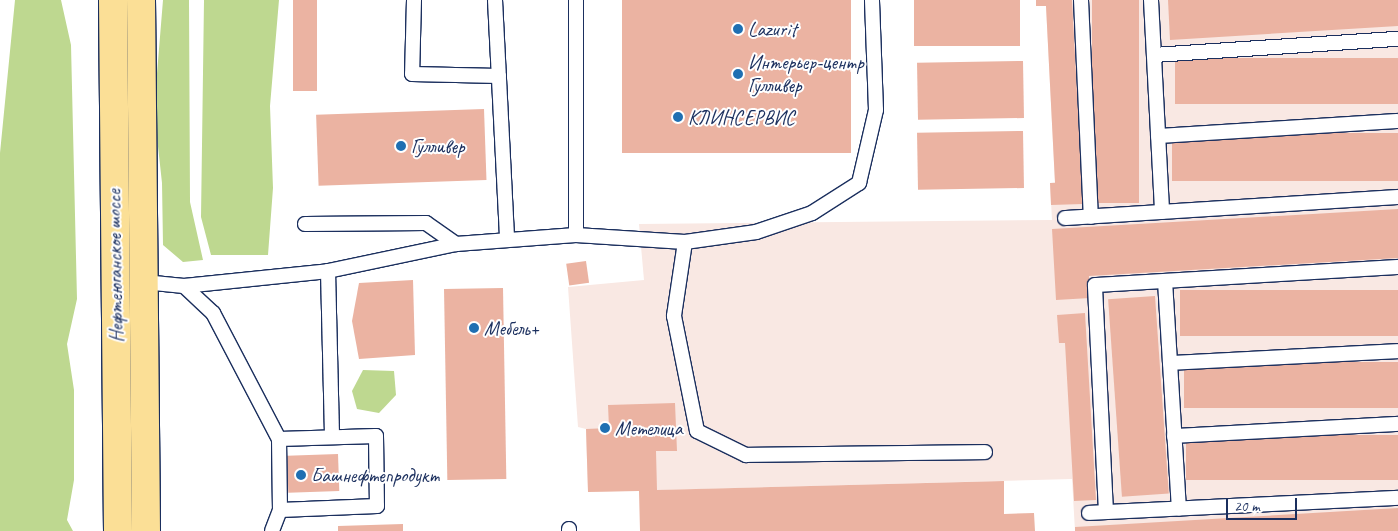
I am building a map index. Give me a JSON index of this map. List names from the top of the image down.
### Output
{
  "streets": {
    "main road": ["Нефтеюганское шоссе"]
  },
  "places": [
    "Lazurit",
    "Интерьер-центр Гулливер",
    "КЛИНСЕРВИС",
    "Гулливер",
    "Мебель+",
    "Метелица",
    "Башнефтепродукт"
  ],
  "scale_bar": "20 m"
}
